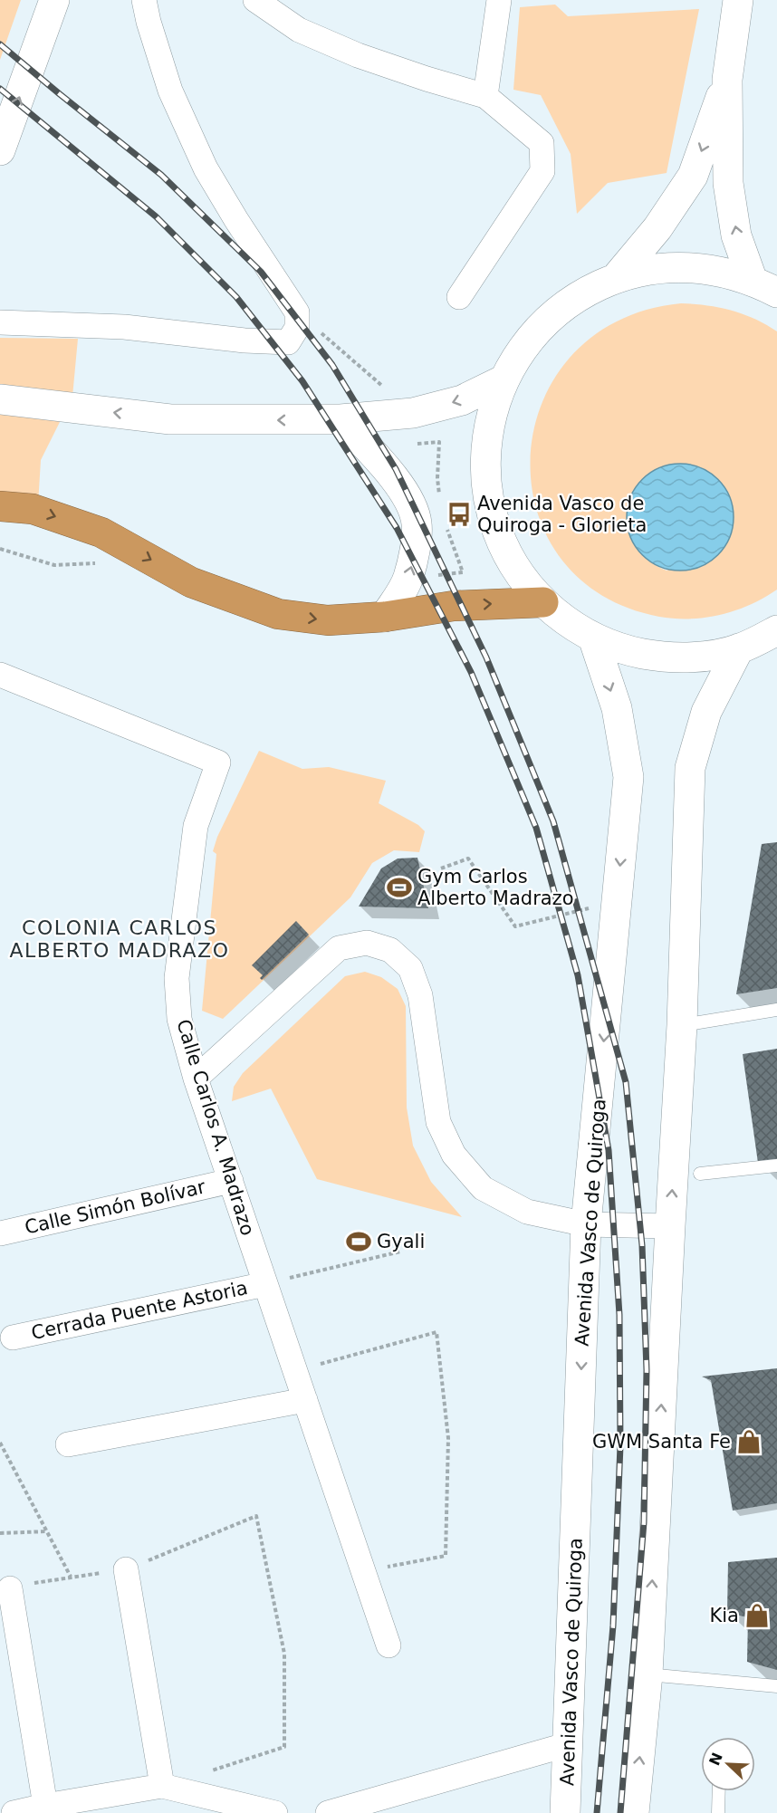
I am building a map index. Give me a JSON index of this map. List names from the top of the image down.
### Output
{
  "streets": {
    "main road": ["Avenida Vasco de Quiroga"],
    "street": ["Calle Carlos A. Madrazo", "Calle Simón Bolívar", "Cerrada Puente Astoria"]
  },
  "crossings": [
    ["Calle Carlos A. Madrazo", "Calle Simón Bolívar"],
    ["Calle Carlos A. Madrazo", "Cerrada Puente Astoria"]
  ],
  "districts": ["COLONIA CARLOS ALBERTO MADRAZO"],
  "places": {
    "bus stop": ["Avenida Vasco de Quiroga - Glorieta"],
    "sports": ["Gym Carlos Alberto Madrazo", "Gyali"],
    "shop": ["GWM Santa Fe", "Kia"]
  },
  "north": "top left"
}
